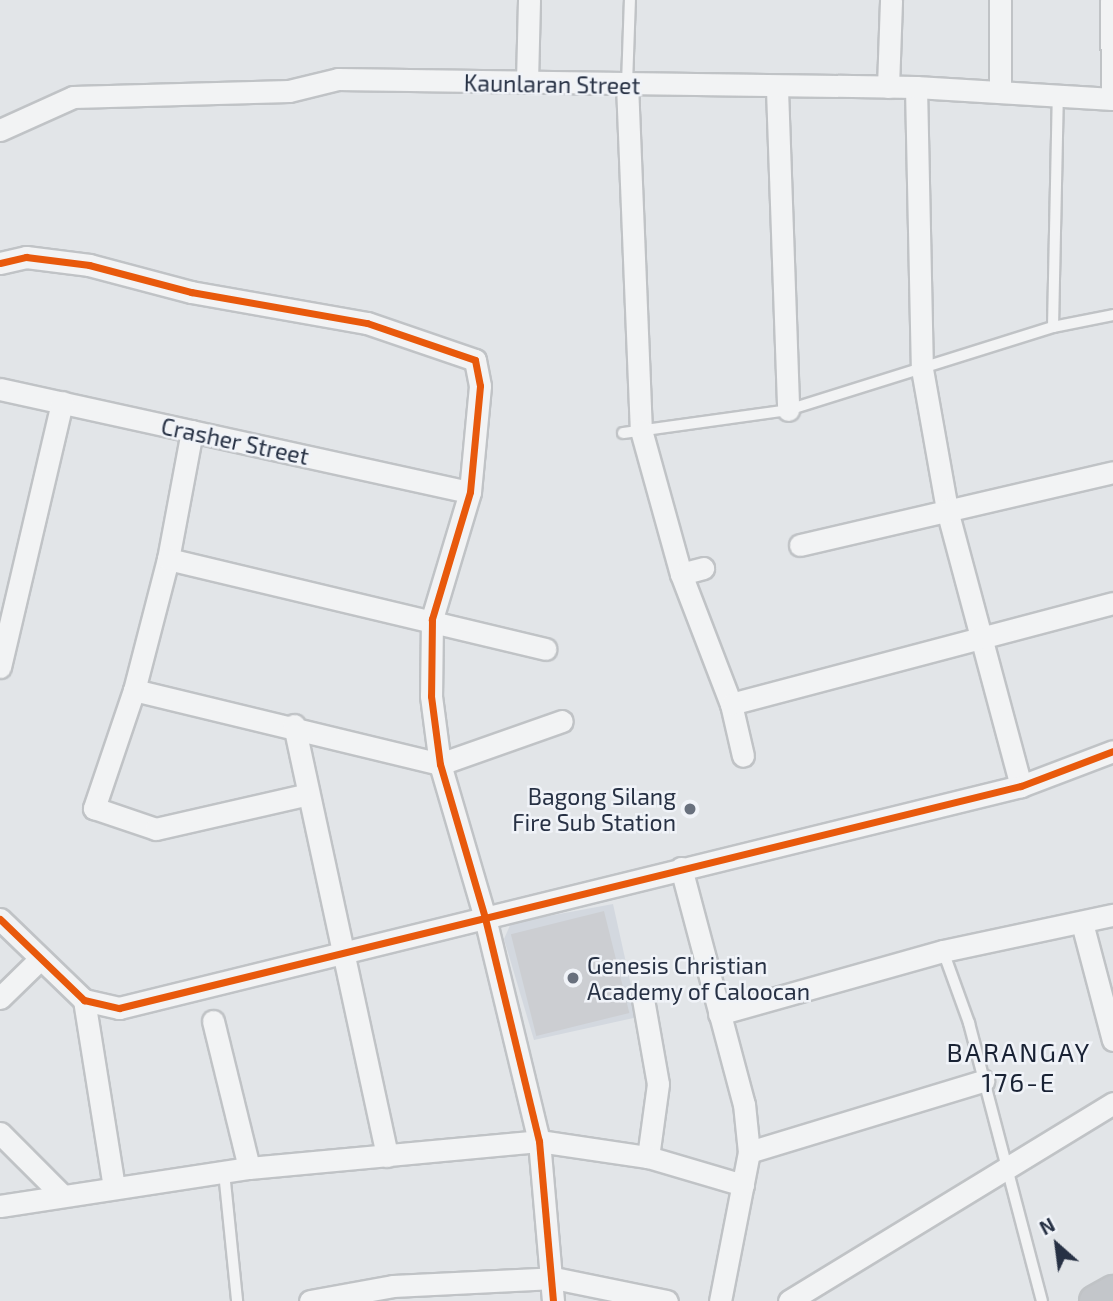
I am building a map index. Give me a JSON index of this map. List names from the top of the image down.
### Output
{
  "streets": {
    "street": ["Kaunlaran Street", "Crasher Street"]
  },
  "districts": ["BARANGAY 176-E"],
  "places": ["Bagong Silang Fire Sub Station", "Genesis Christian Academy of Caloocan"],
  "north": "top left"
}
